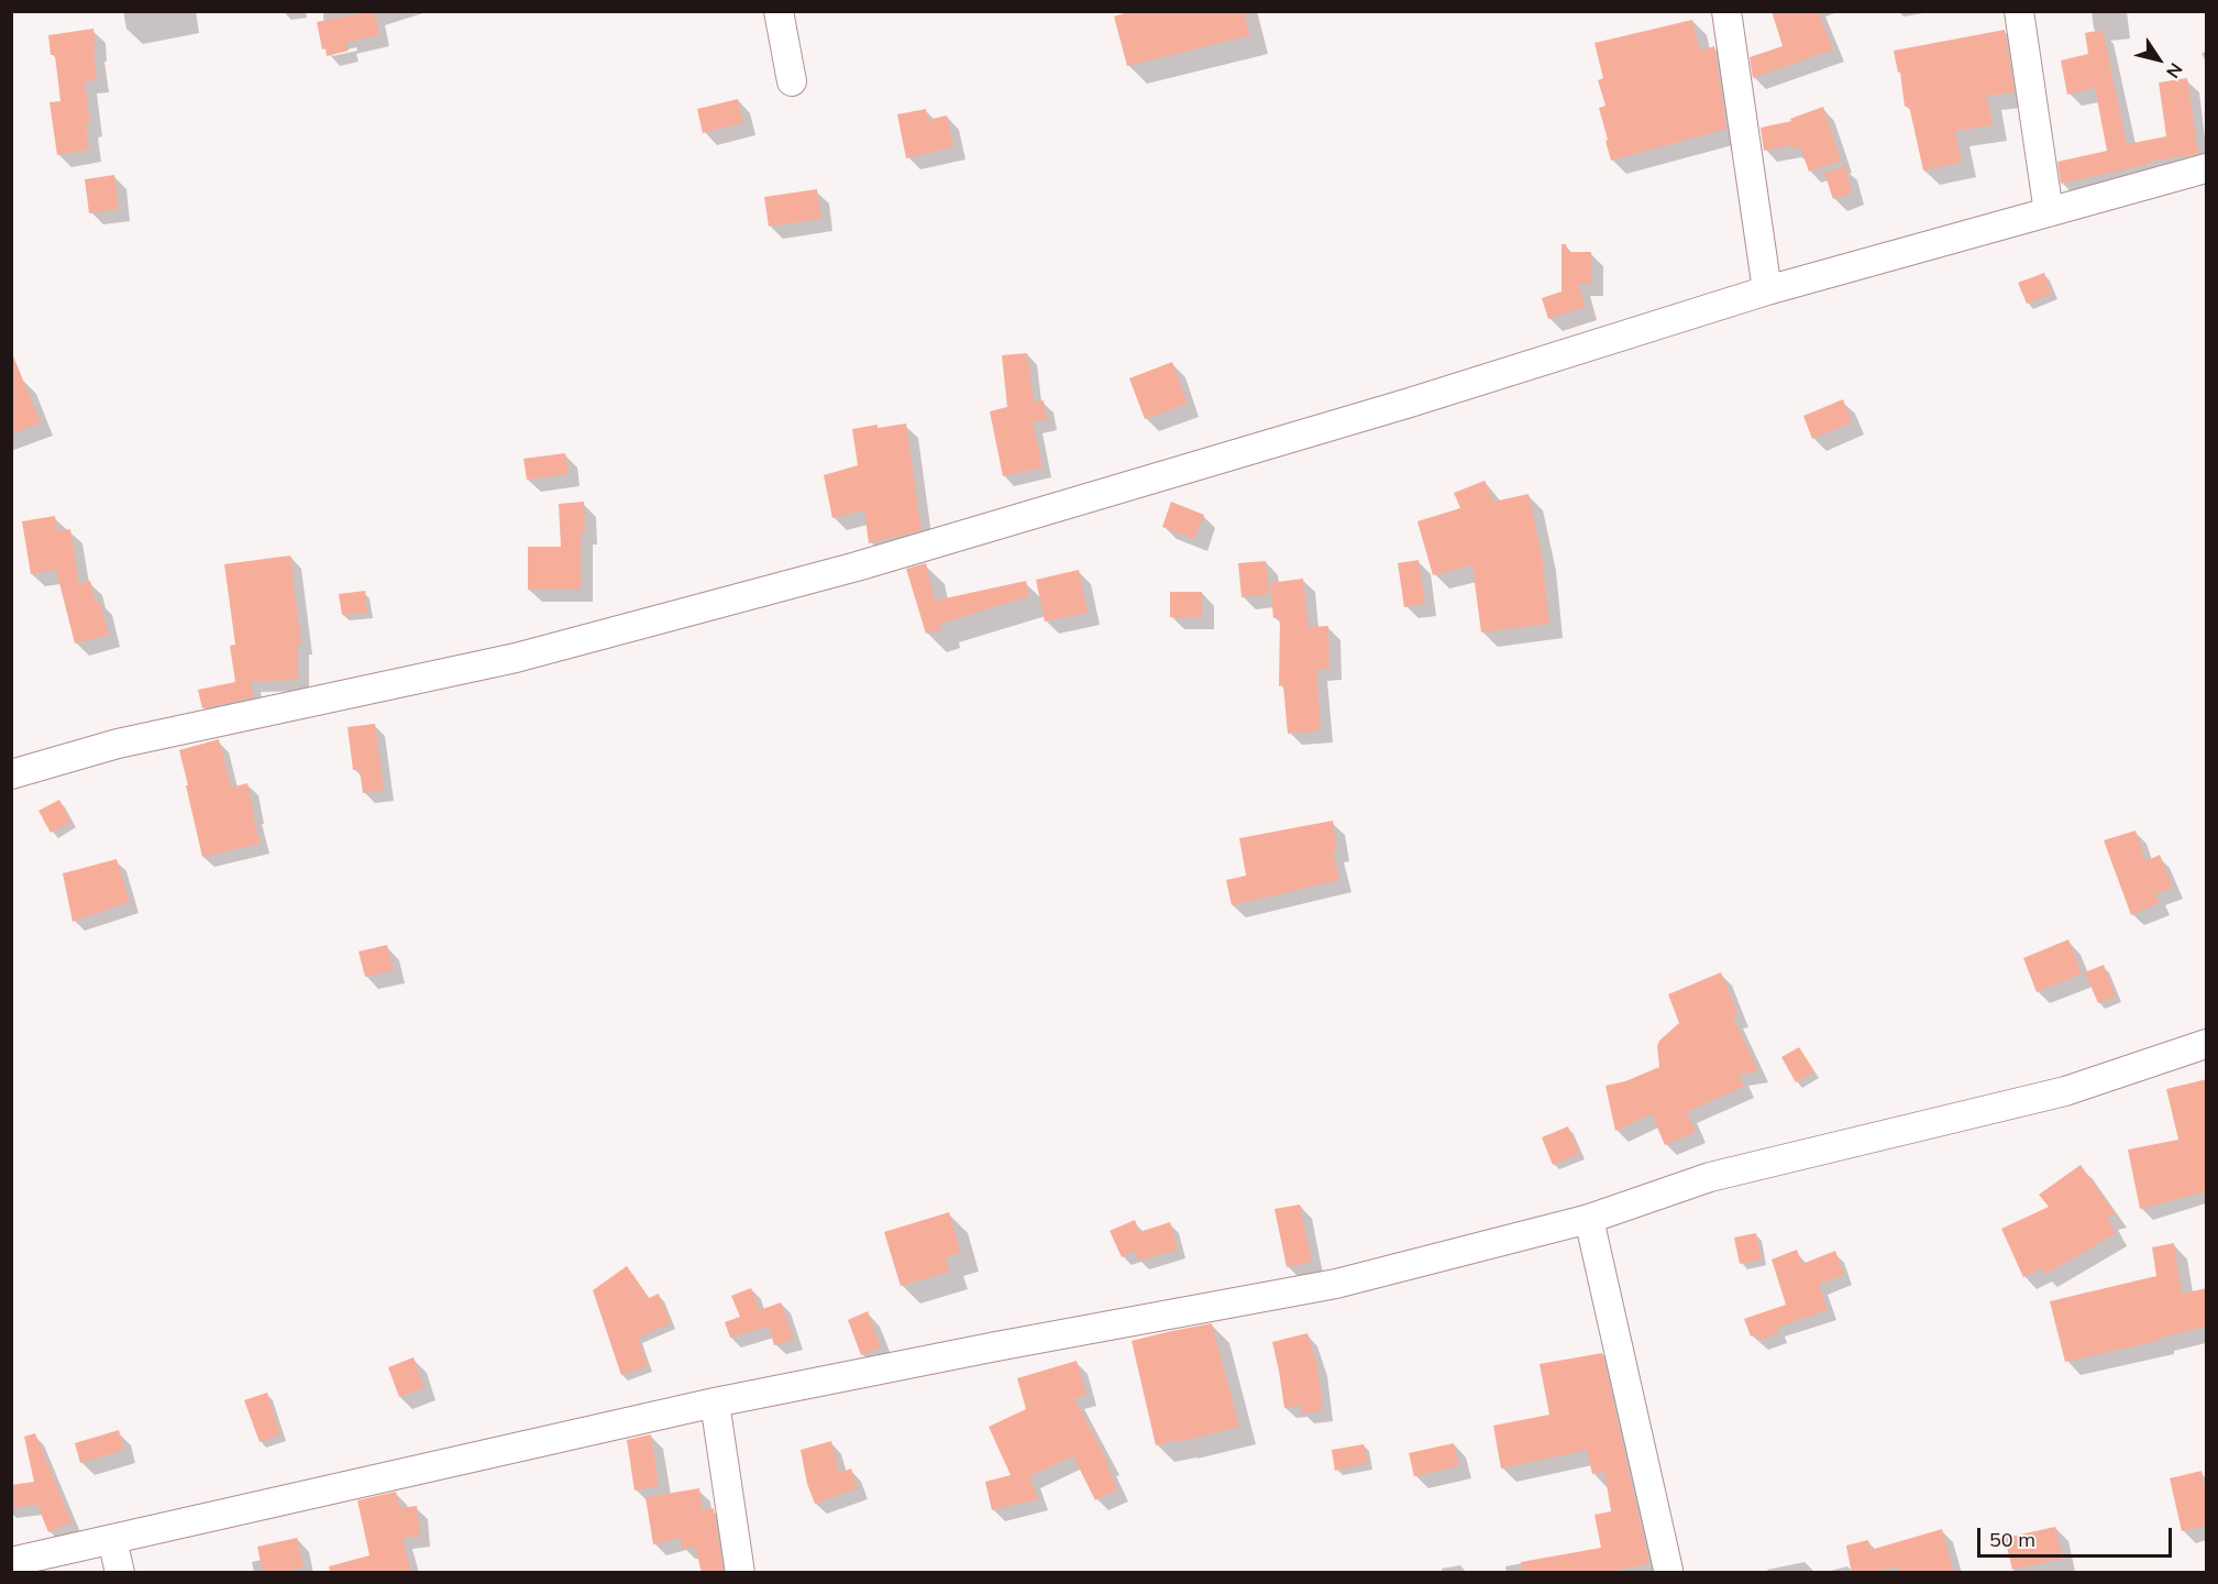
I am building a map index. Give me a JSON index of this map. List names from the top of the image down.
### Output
{
  "scale_bar": "50 m",
  "north": "bottom right"
}
